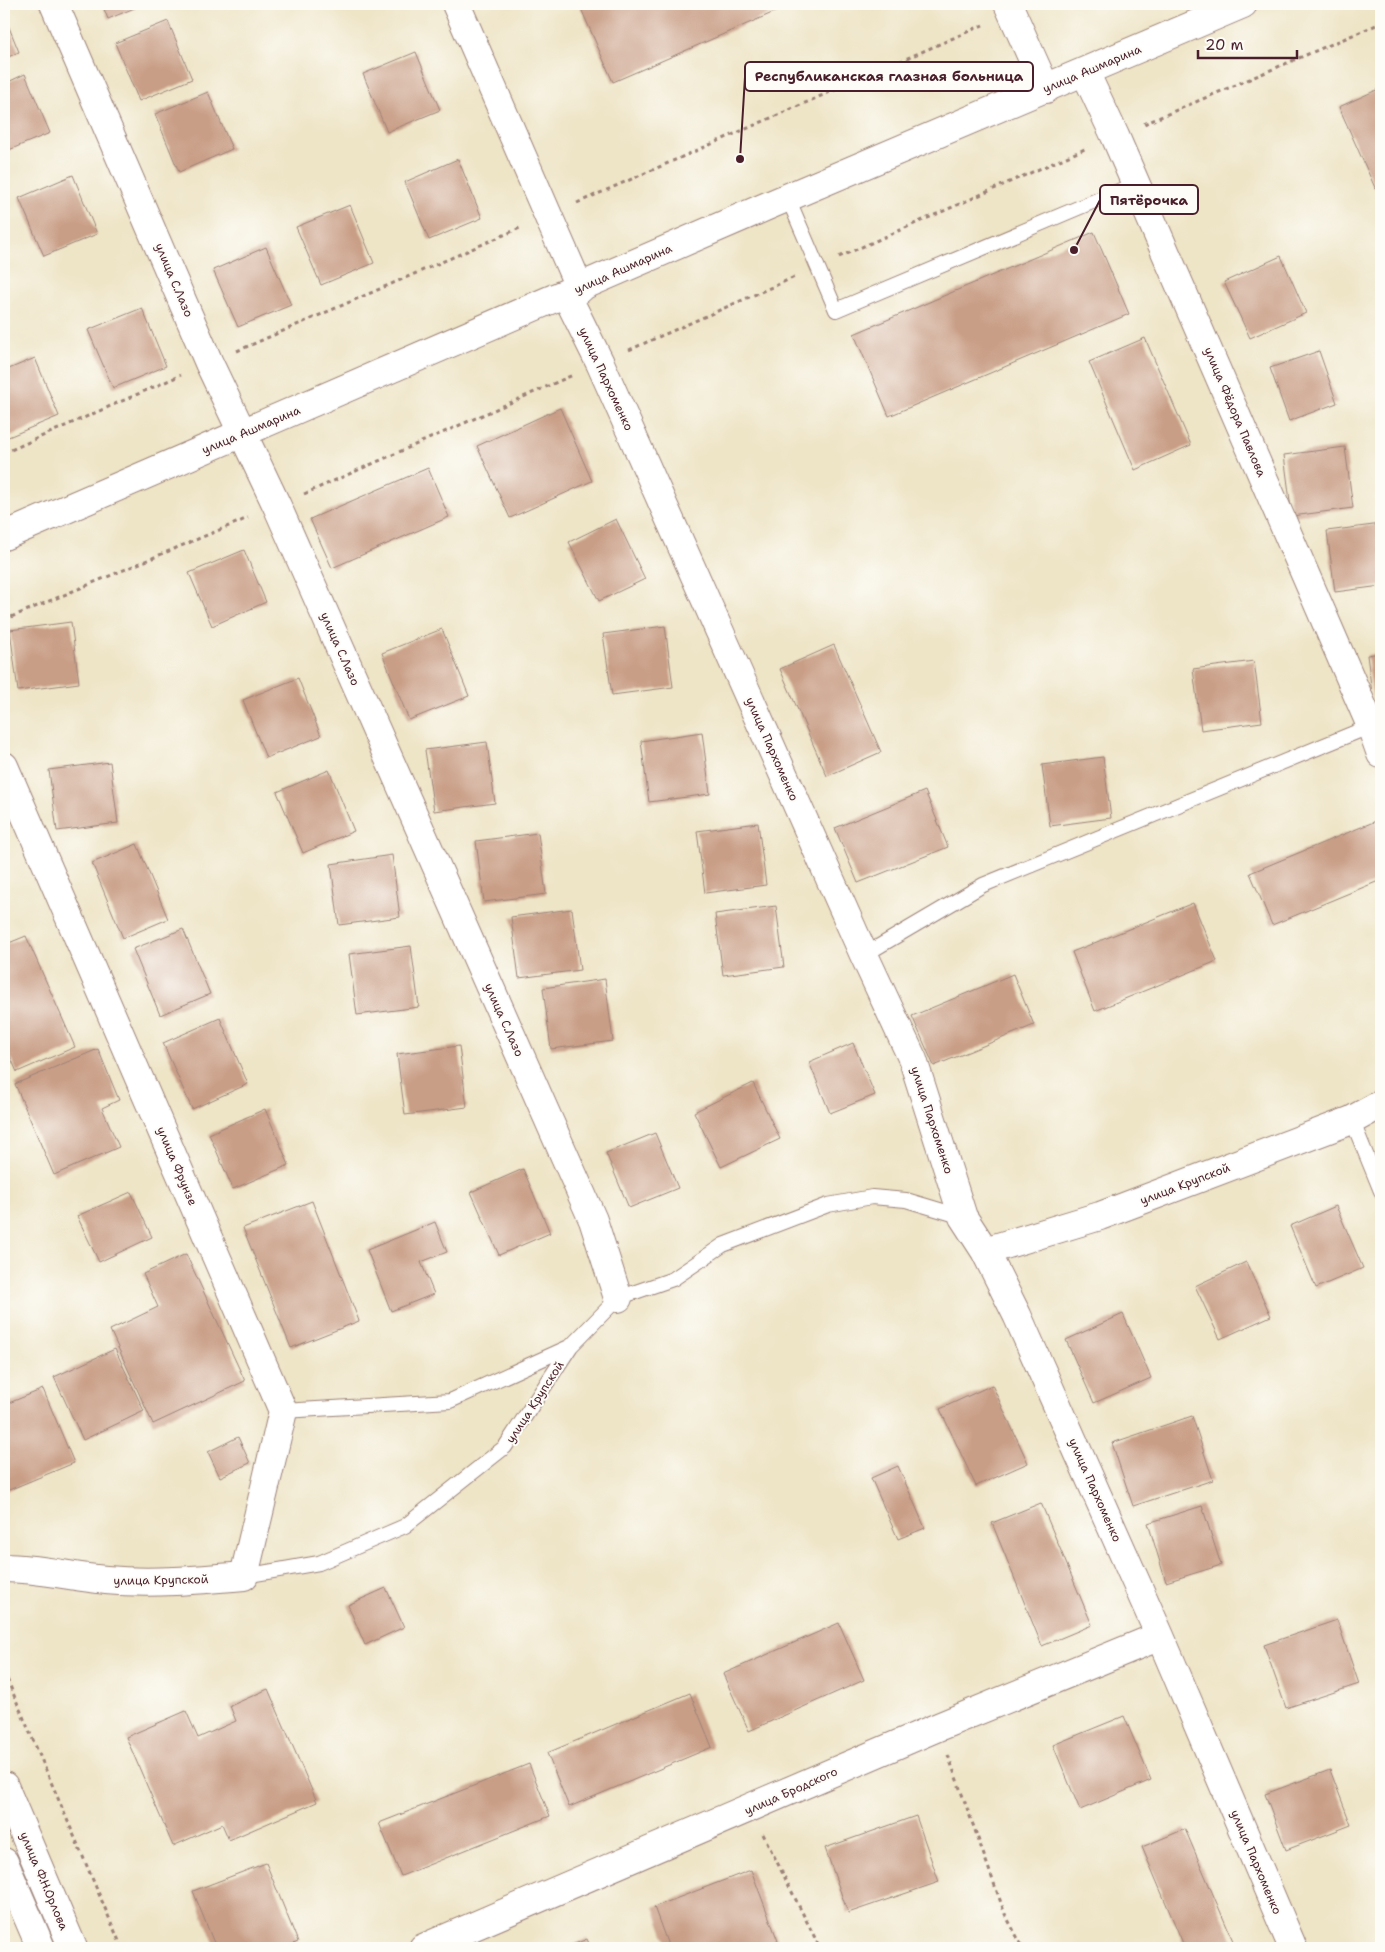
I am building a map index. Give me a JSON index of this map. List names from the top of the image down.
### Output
{
  "streets": {
    "street": [
      "улица Ашмарина",
      "улица С.Лазо",
      "улица Пархоменко",
      "улица Фёдора Павлова",
      "улица Фрунзе",
      "улица Крупской",
      "улица Бродского",
      "улица Ф.Н.Орлова"
    ]
  },
  "crossings": [
    ["улица Ашмарина", "улица С.Лазо"],
    ["улица Ашмарина", "улица Пархоменко"],
    ["улица Ашмарина", "улица Фёдора Павлова"],
    ["улица С.Лазо", "улица Крупской"],
    ["улица Пархоменко", "улица Крупской"],
    ["улица Пархоменко", "улица Бродского"]
  ],
  "places": ["Республиканская глазная больница", "Пятёрочка"],
  "scale_bar": "20 m"
}
